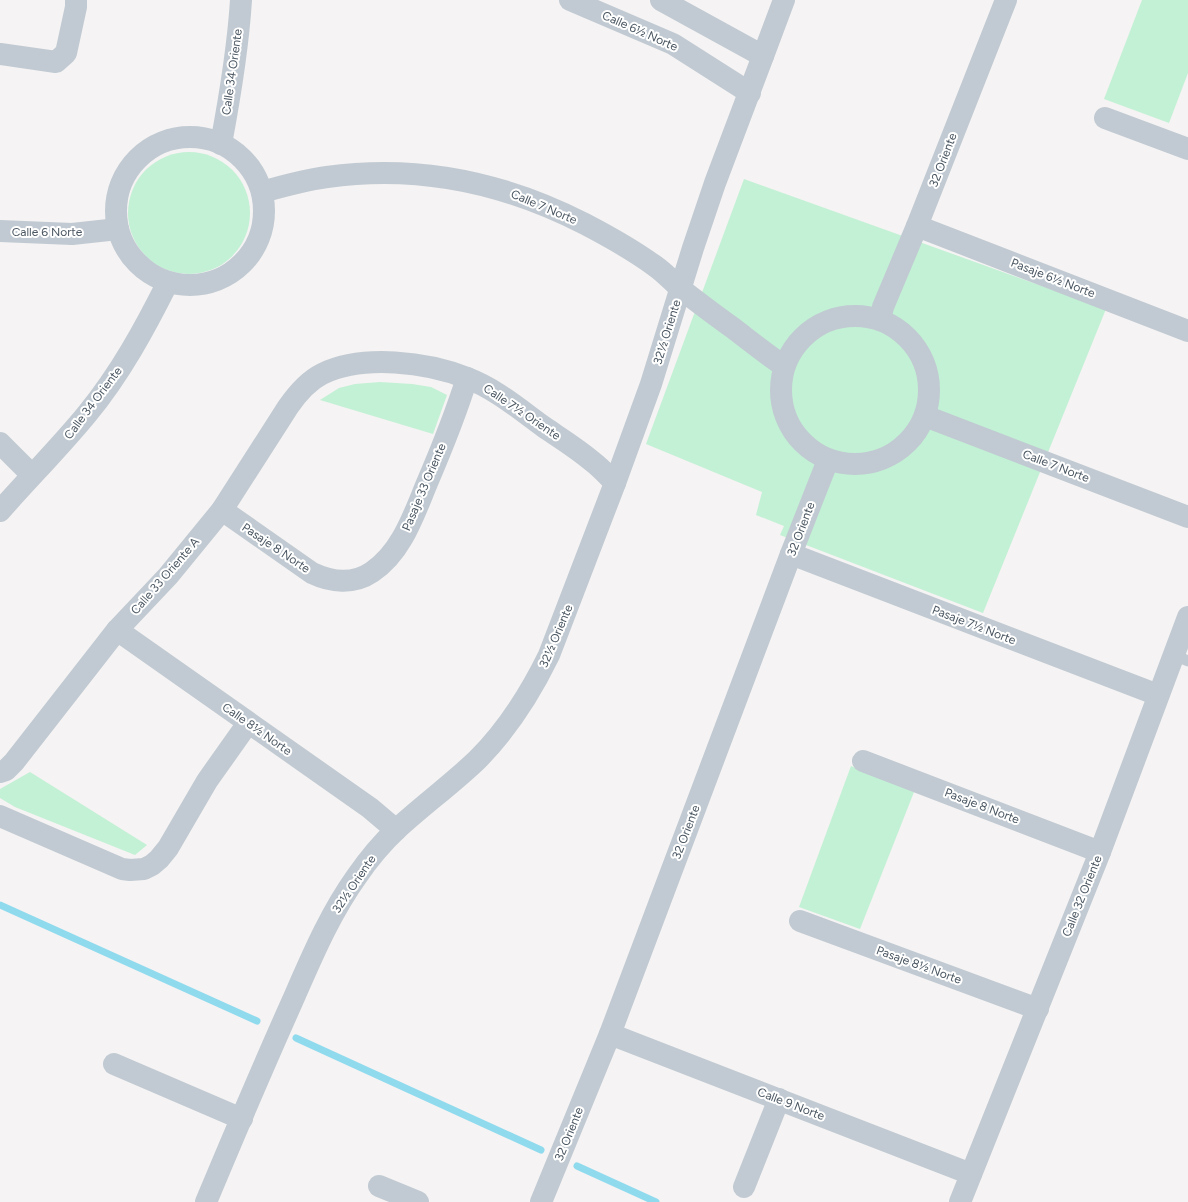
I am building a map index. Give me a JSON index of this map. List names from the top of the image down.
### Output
{
  "streets": {
    "street": [
      "Calle 6½ Norte",
      "Calle 34 Oriente",
      "32 Oriente",
      "Calle 7 Norte",
      "Calle 6 Norte",
      "Pasaje 6½ Norte",
      "32½ Oriente",
      "Calle 7½ Oriente",
      "Pasaje 33 Oriente",
      "Pasaje 8 Norte",
      "Calle 33 Oriente A",
      "Pasaje 7½ Norte",
      "Calle 8½ Norte",
      "Calle 32 Oriente",
      "Pasaje 8½ Norte",
      "Calle 9 Norte"
    ]
  },
  "crossings": [
    ["Calle 6½ Norte", "32½ Oriente"],
    ["32 Oriente", "Pasaje 6½ Norte"],
    ["32 Oriente", "Pasaje 7½ Norte"],
    ["32 Oriente", "Calle 9 Norte"],
    ["Calle 7 Norte", "32½ Oriente"],
    ["32½ Oriente", "Calle 7½ Oriente"],
    ["32½ Oriente", "Calle 8½ Norte"],
    ["Calle 7½ Oriente", "Pasaje 33 Oriente"],
    ["Calle 7½ Oriente", "Calle 33 Oriente A"],
    ["Pasaje 33 Oriente", "Pasaje 8 Norte"],
    ["Pasaje 8 Norte", "Calle 33 Oriente A"],
    ["Pasaje 8 Norte", "Calle 32 Oriente"],
    ["Calle 33 Oriente A", "Calle 8½ Norte"],
    ["Pasaje 7½ Norte", "Calle 32 Oriente"],
    ["Calle 32 Oriente", "Pasaje 8½ Norte"],
    ["Calle 32 Oriente", "Calle 9 Norte"]
  ]
}
